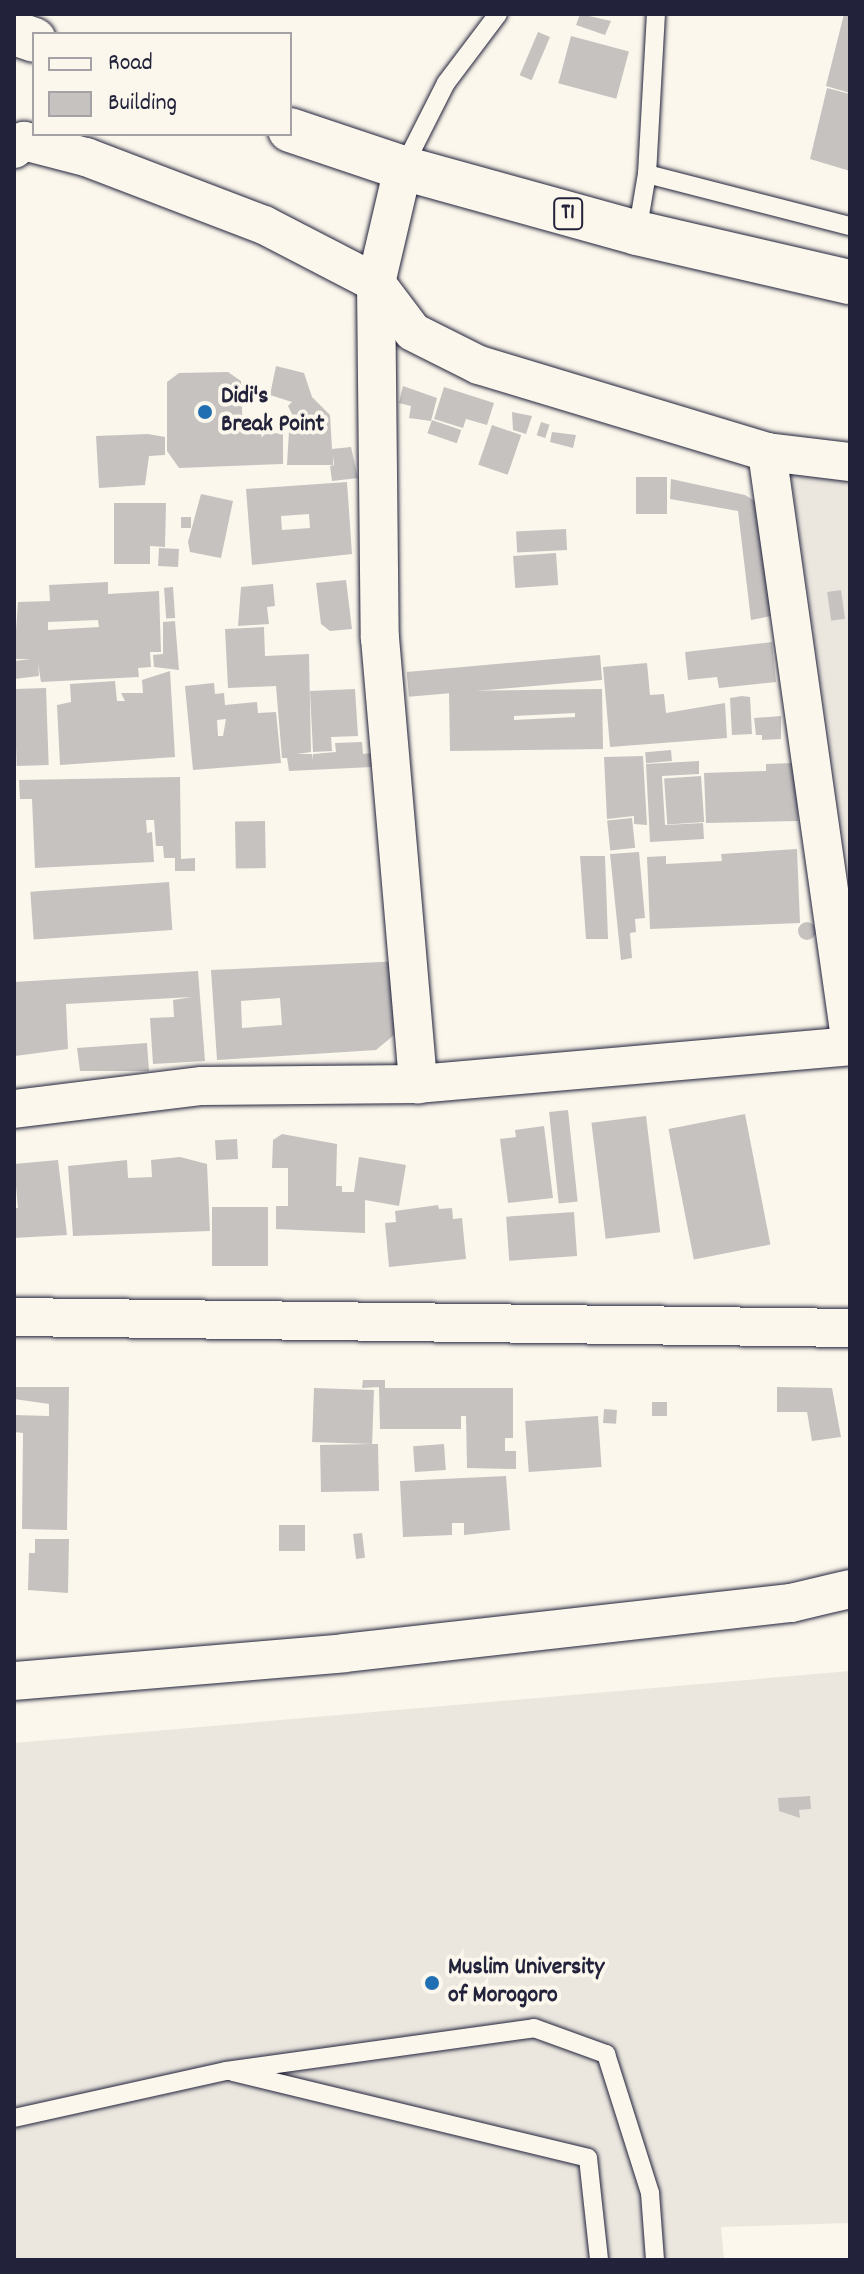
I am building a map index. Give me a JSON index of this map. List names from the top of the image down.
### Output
{
  "streets": {
    "highway": ["T1"]
  },
  "places": ["Didi's Break Point", "Muslim University of Morogoro"],
  "legend": ["Road", "Building"]
}
